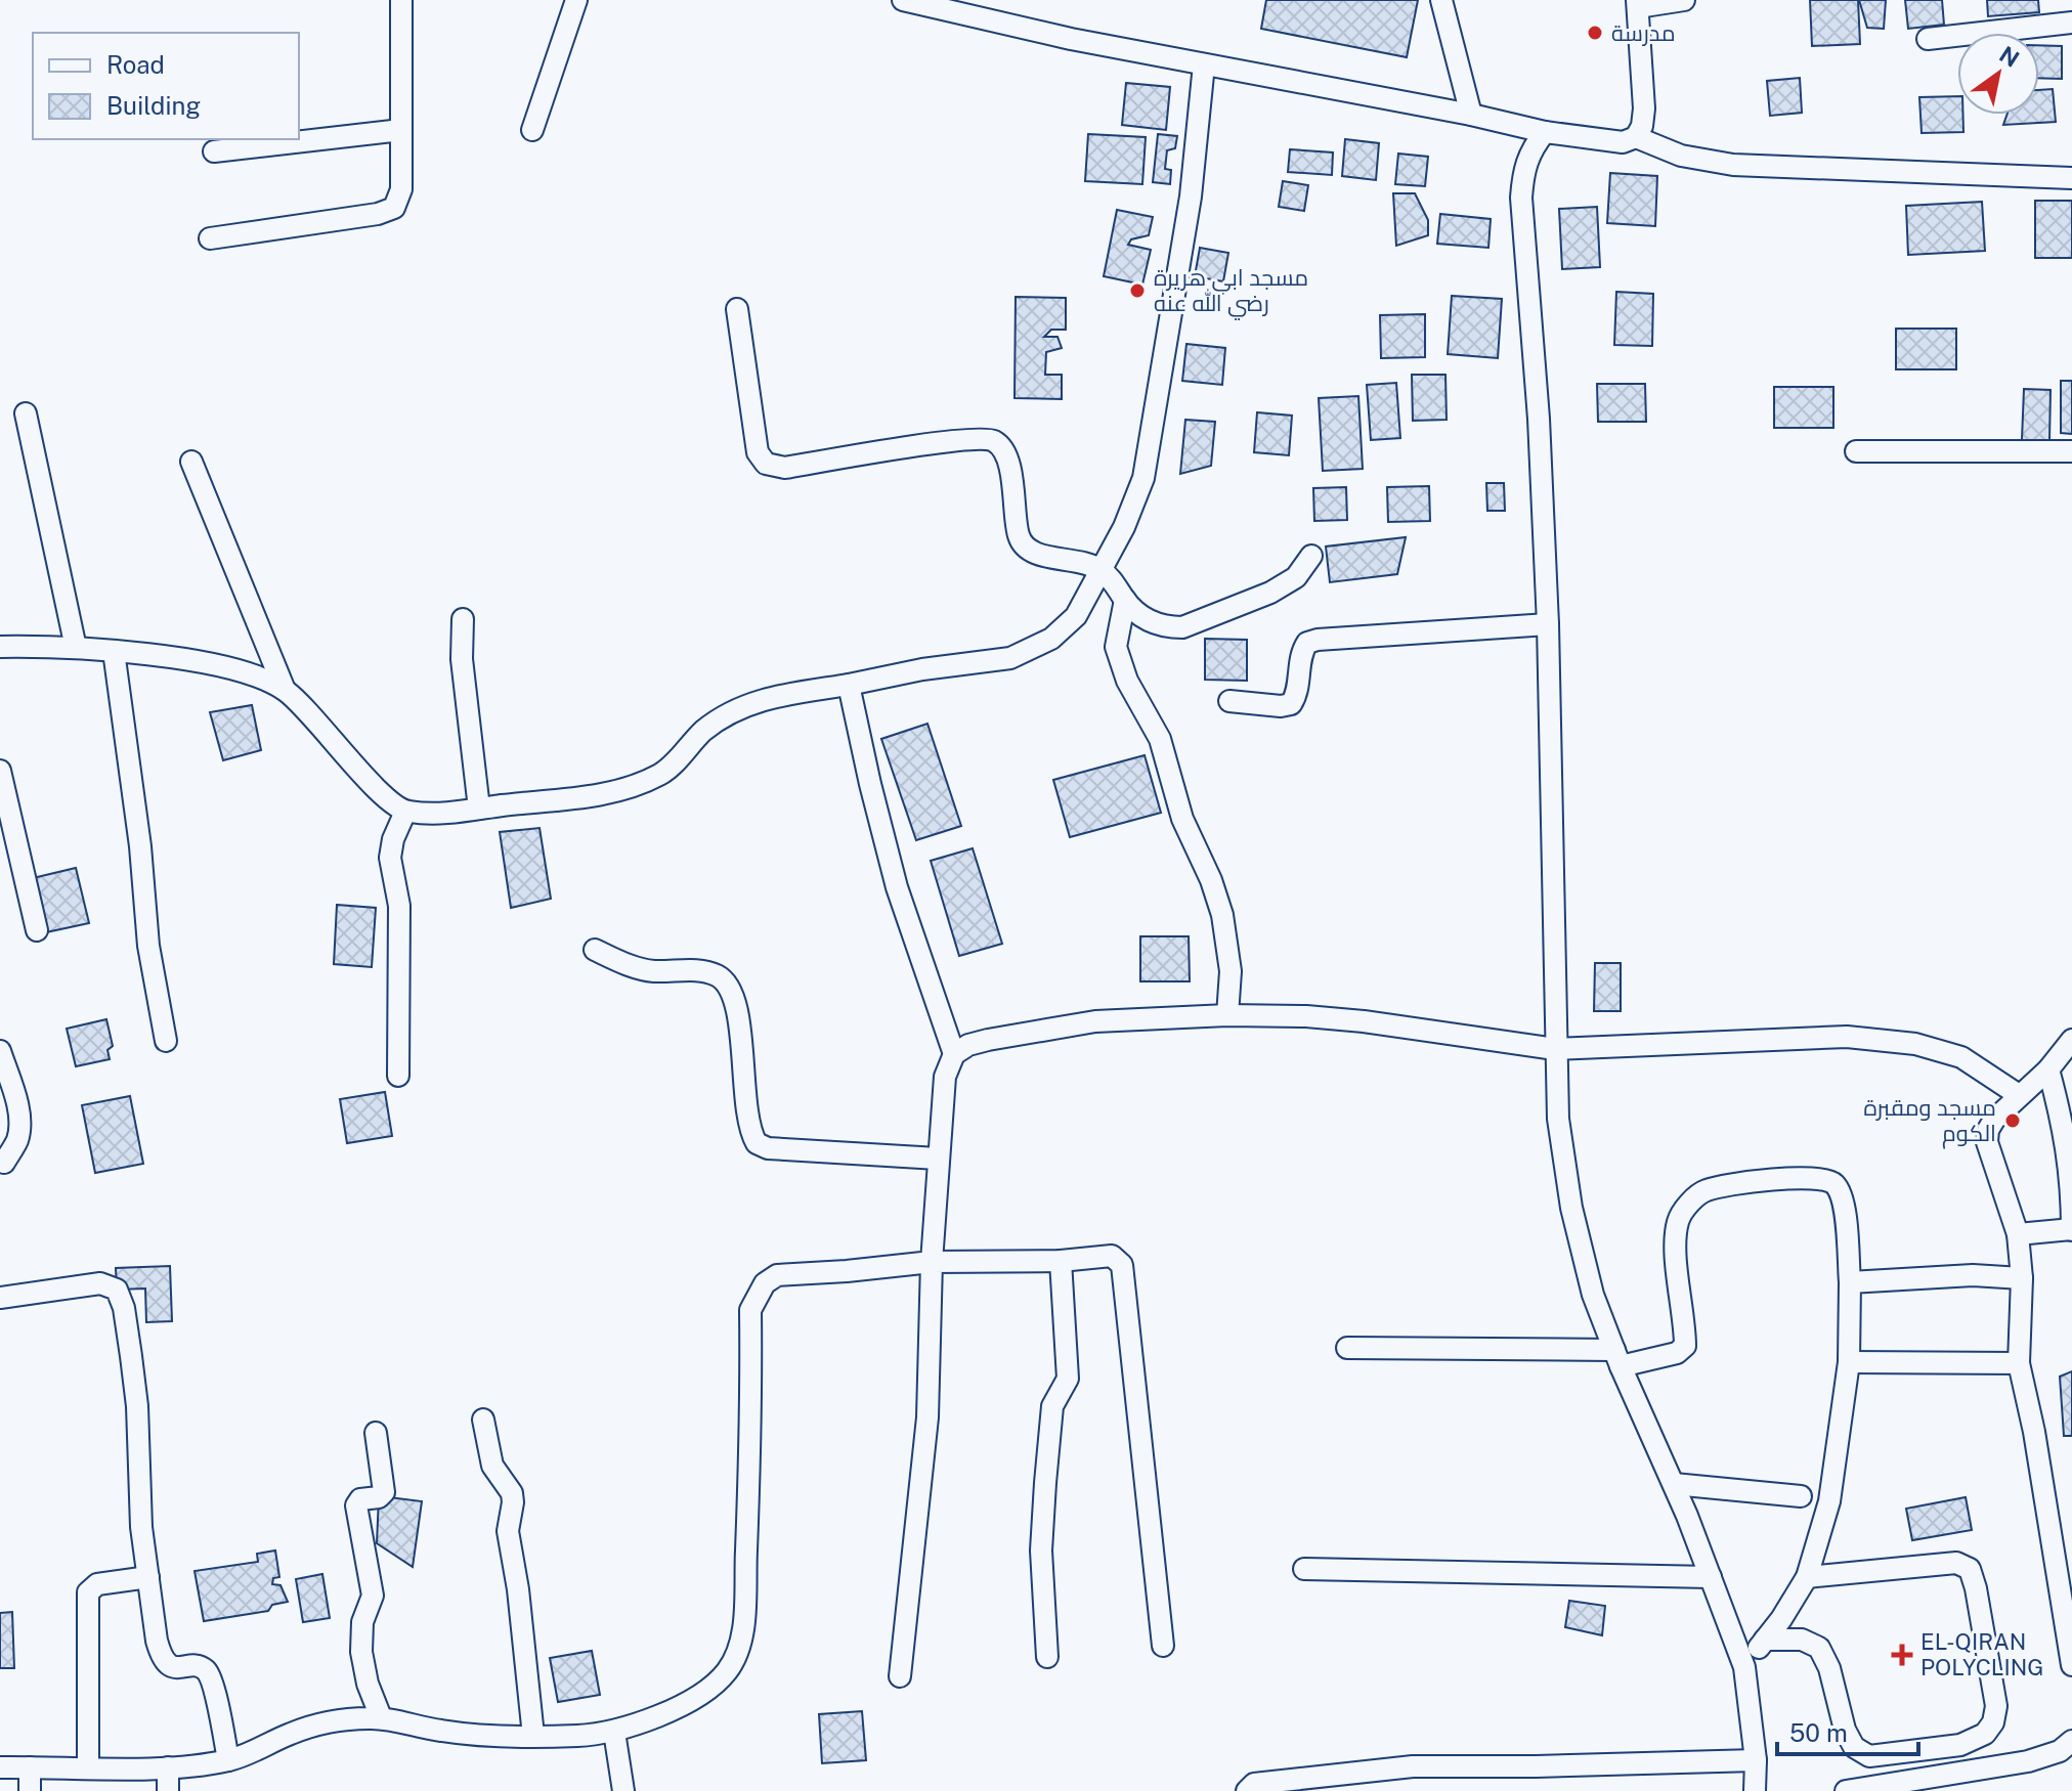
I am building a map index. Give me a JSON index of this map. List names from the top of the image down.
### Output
{
  "places": {
    "other": ["مدرسة", "مسجد ابي هريرة رضي الله عنه", "مسجد ومقبرة الكوم"],
    "health": ["EL-QIRAN POLYCLING"]
  },
  "legend": ["Road", "Building"],
  "scale_bar": "50 m",
  "north": "top right"
}
